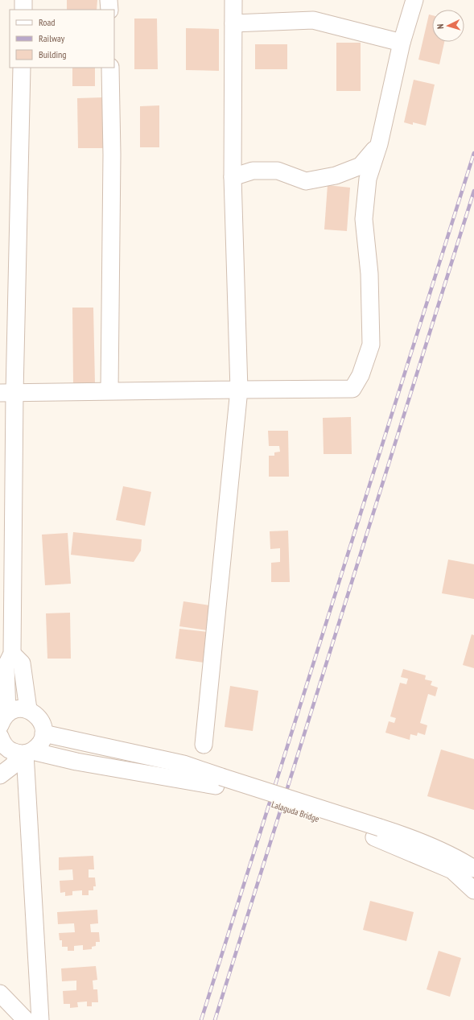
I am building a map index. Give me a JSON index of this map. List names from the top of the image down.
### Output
{
  "streets": {
    "street": ["Lalaguda Bridge"]
  },
  "legend": ["Road", "Railway", "Building"],
  "north": "left"
}
